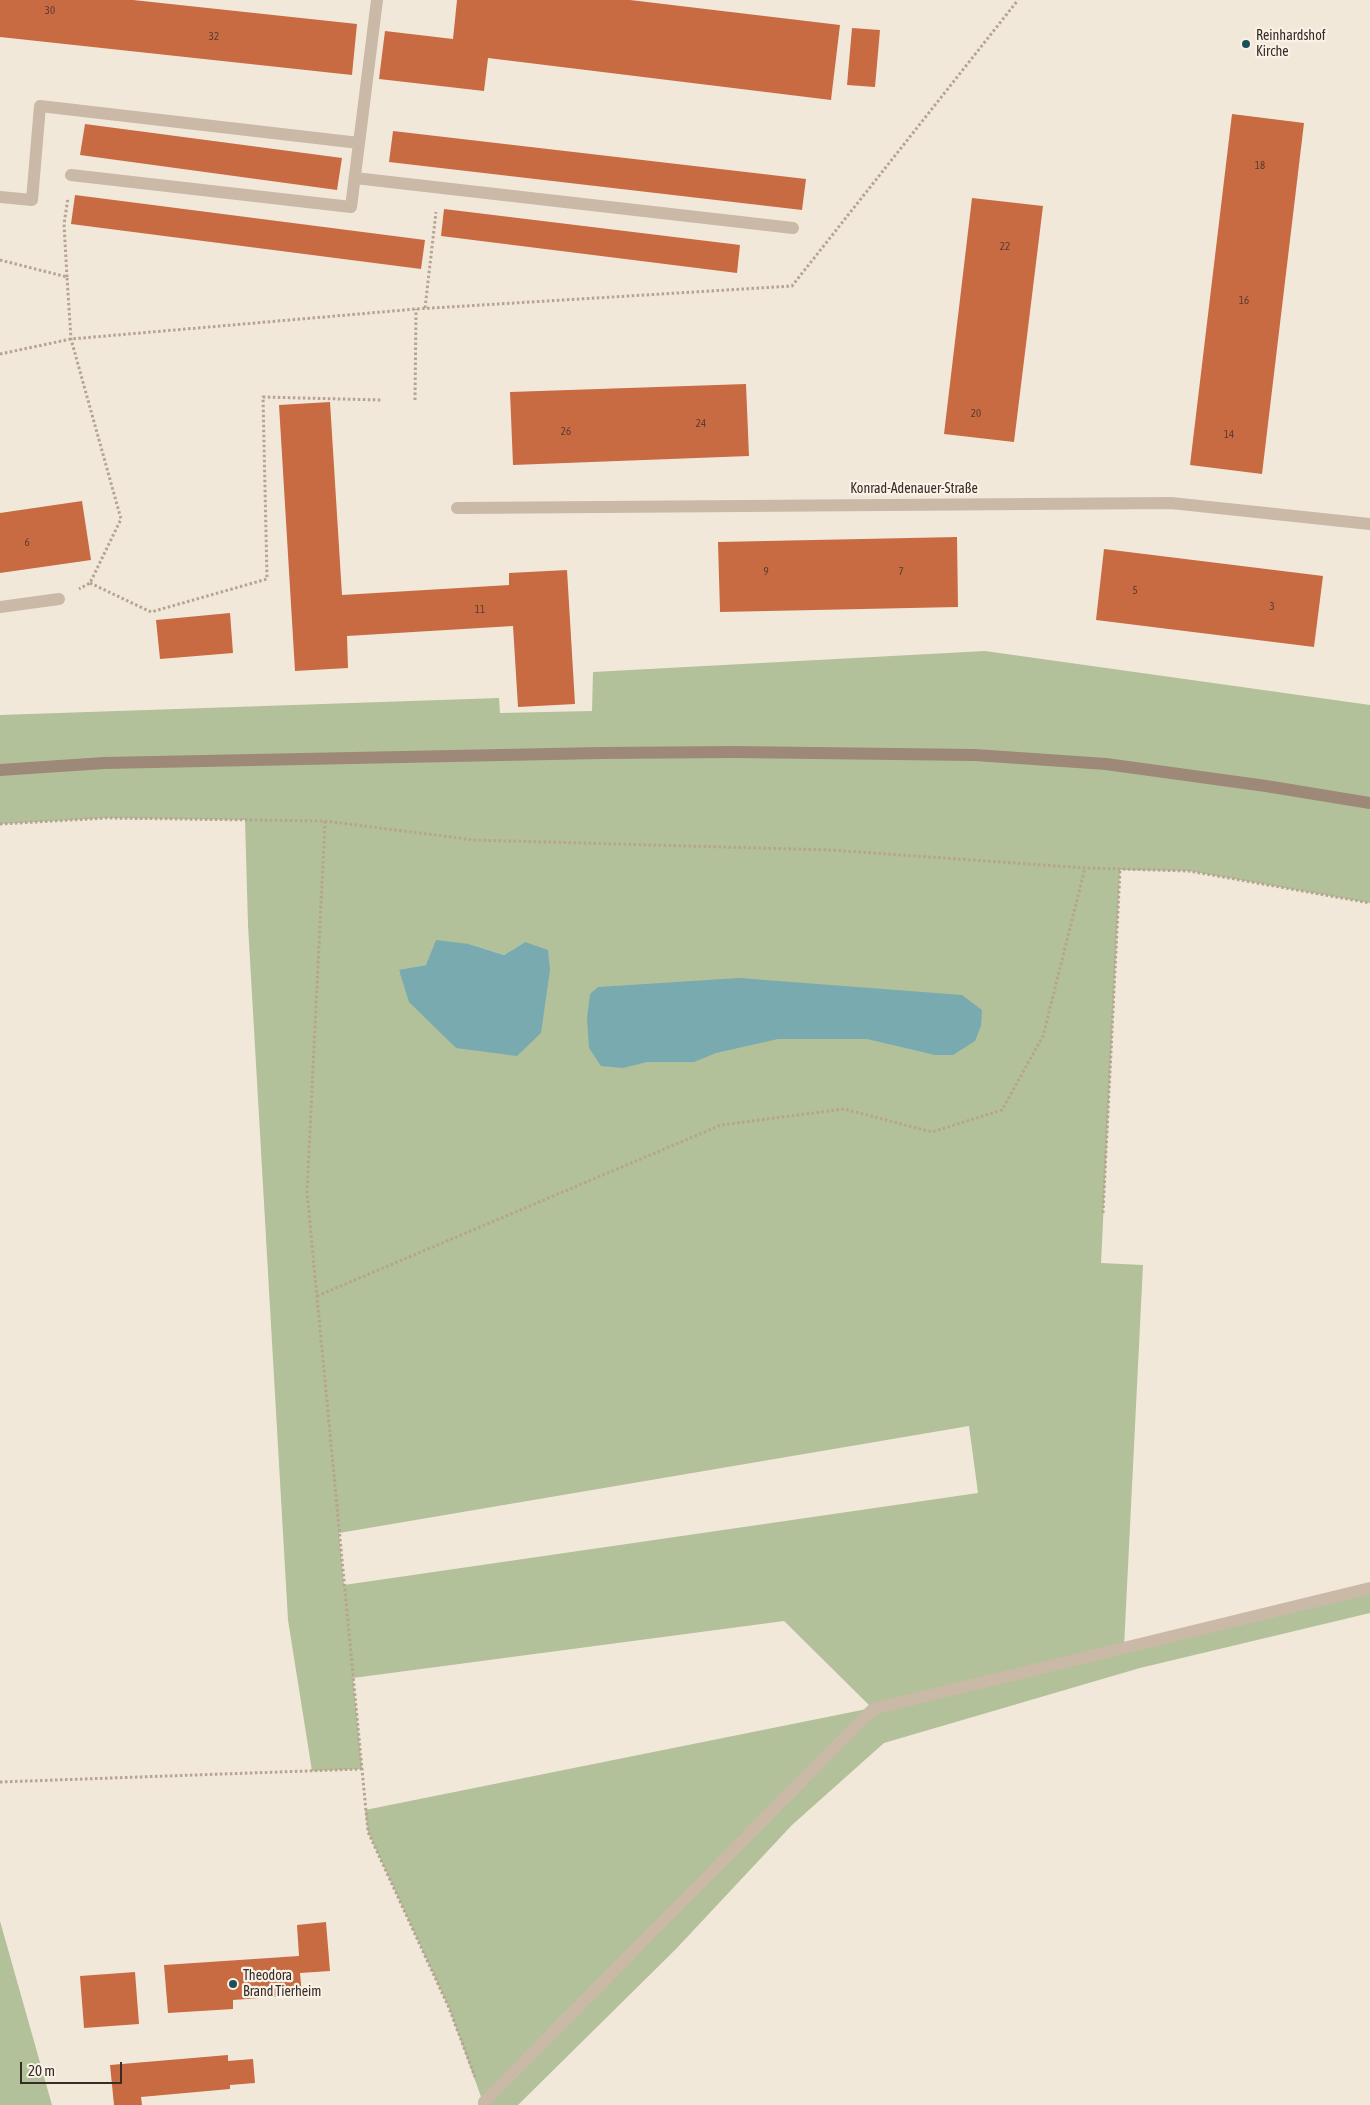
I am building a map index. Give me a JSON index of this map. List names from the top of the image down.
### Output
{
  "streets": {
    "street": ["Konrad-Adenauer-Straße"]
  },
  "places": ["Reinhardshof Kirche", "Theodora Brand Tierheim"],
  "house_numbers": [
    "30",
    "32",
    "18",
    "22",
    "16",
    "20",
    "24",
    "26",
    "14",
    "6",
    "9",
    "7",
    "5",
    "3",
    "11"
  ],
  "scale_bar": "20 m"
}
